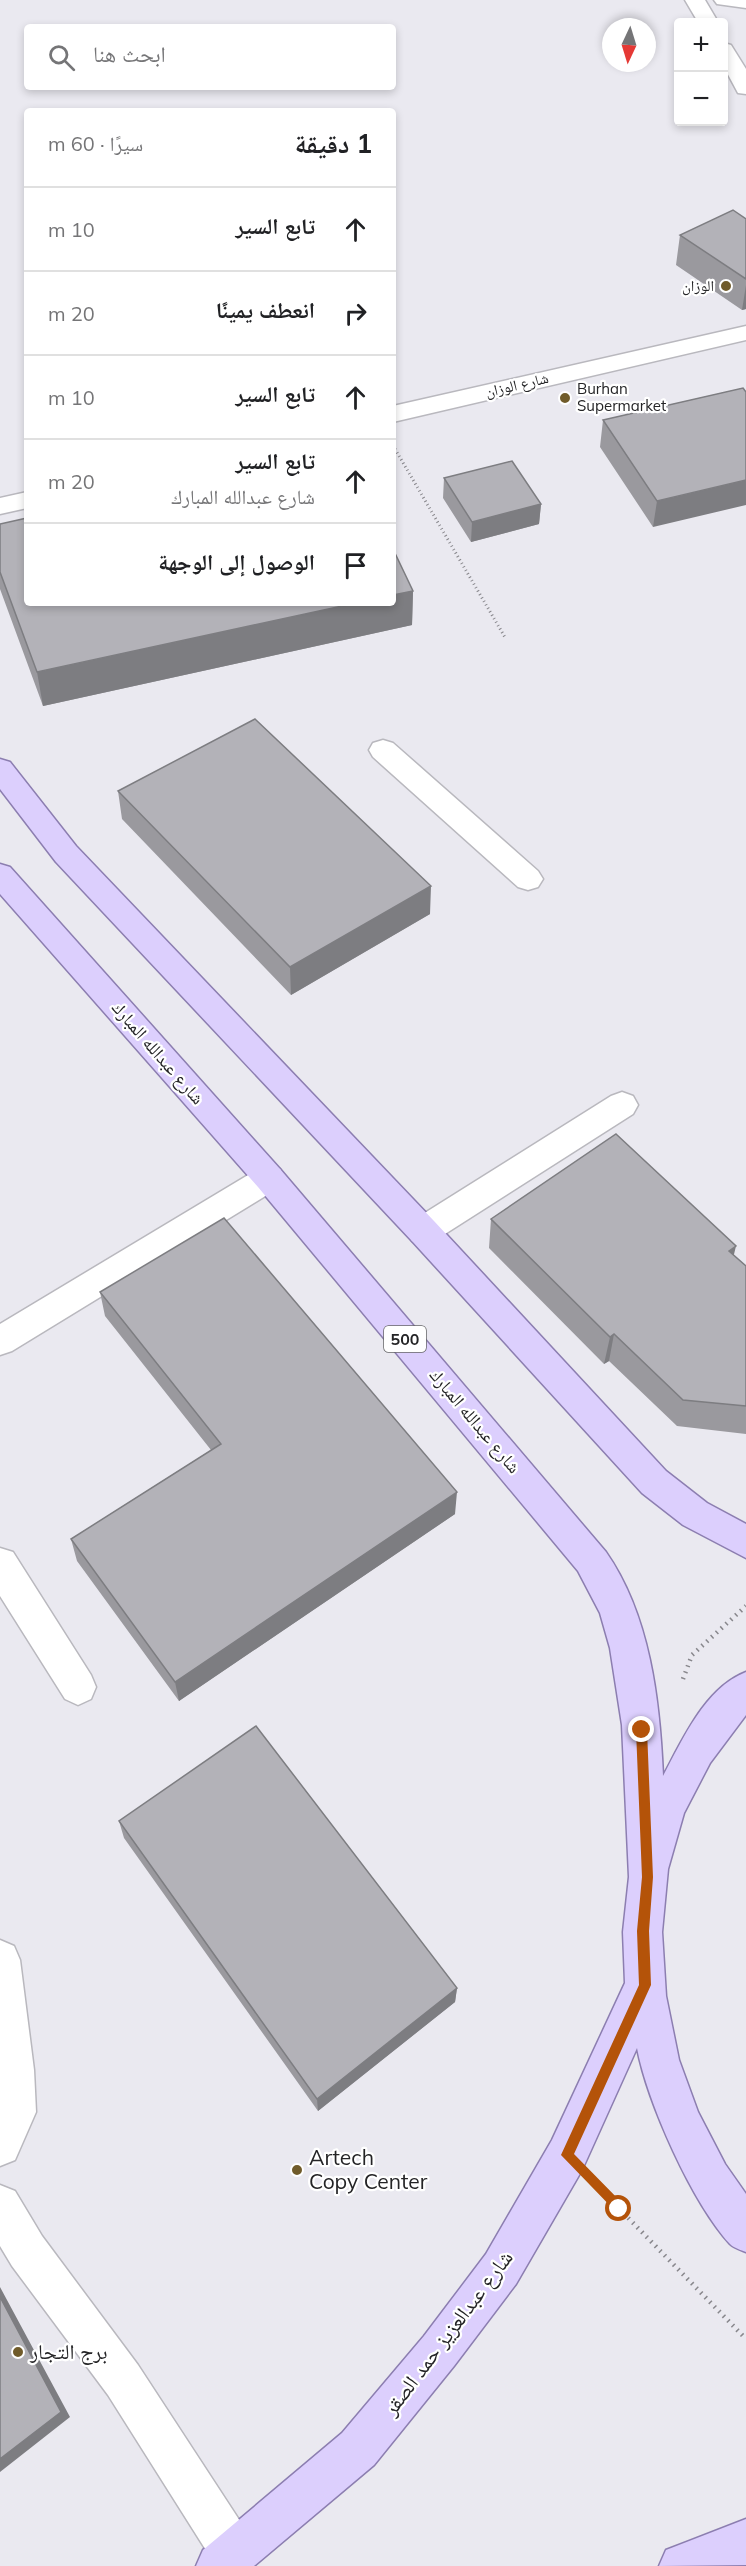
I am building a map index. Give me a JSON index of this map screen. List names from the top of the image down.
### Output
{
  "streets": {
    "main road": ["شارع عبدالله المبارك", "500", "شارع عبدالعزيز حمد الصقر"],
    "street": ["شارع الوزان"]
  },
  "places": [
    "الوزان",
    "Burhan Supermarket",
    "Artech Copy Center",
    "برج التجار"
  ],
  "north": "bottom",
  "page": {
    "map_buttons": ["+", "−"],
    "search": "ابحث هنا",
    "heading": ["1 دقيقة", "سيرًا · 60 m"],
    "list": [
      ["تابع السير", "10 m"],
      ["انعطف يمينًا", "20 m"],
      ["تابع السير", "10 m"],
      ["تابع السير", "شارع عبدالله المبارك", "20 m"],
      "الوصول إلى الوجهة"
    ]
  }
}
